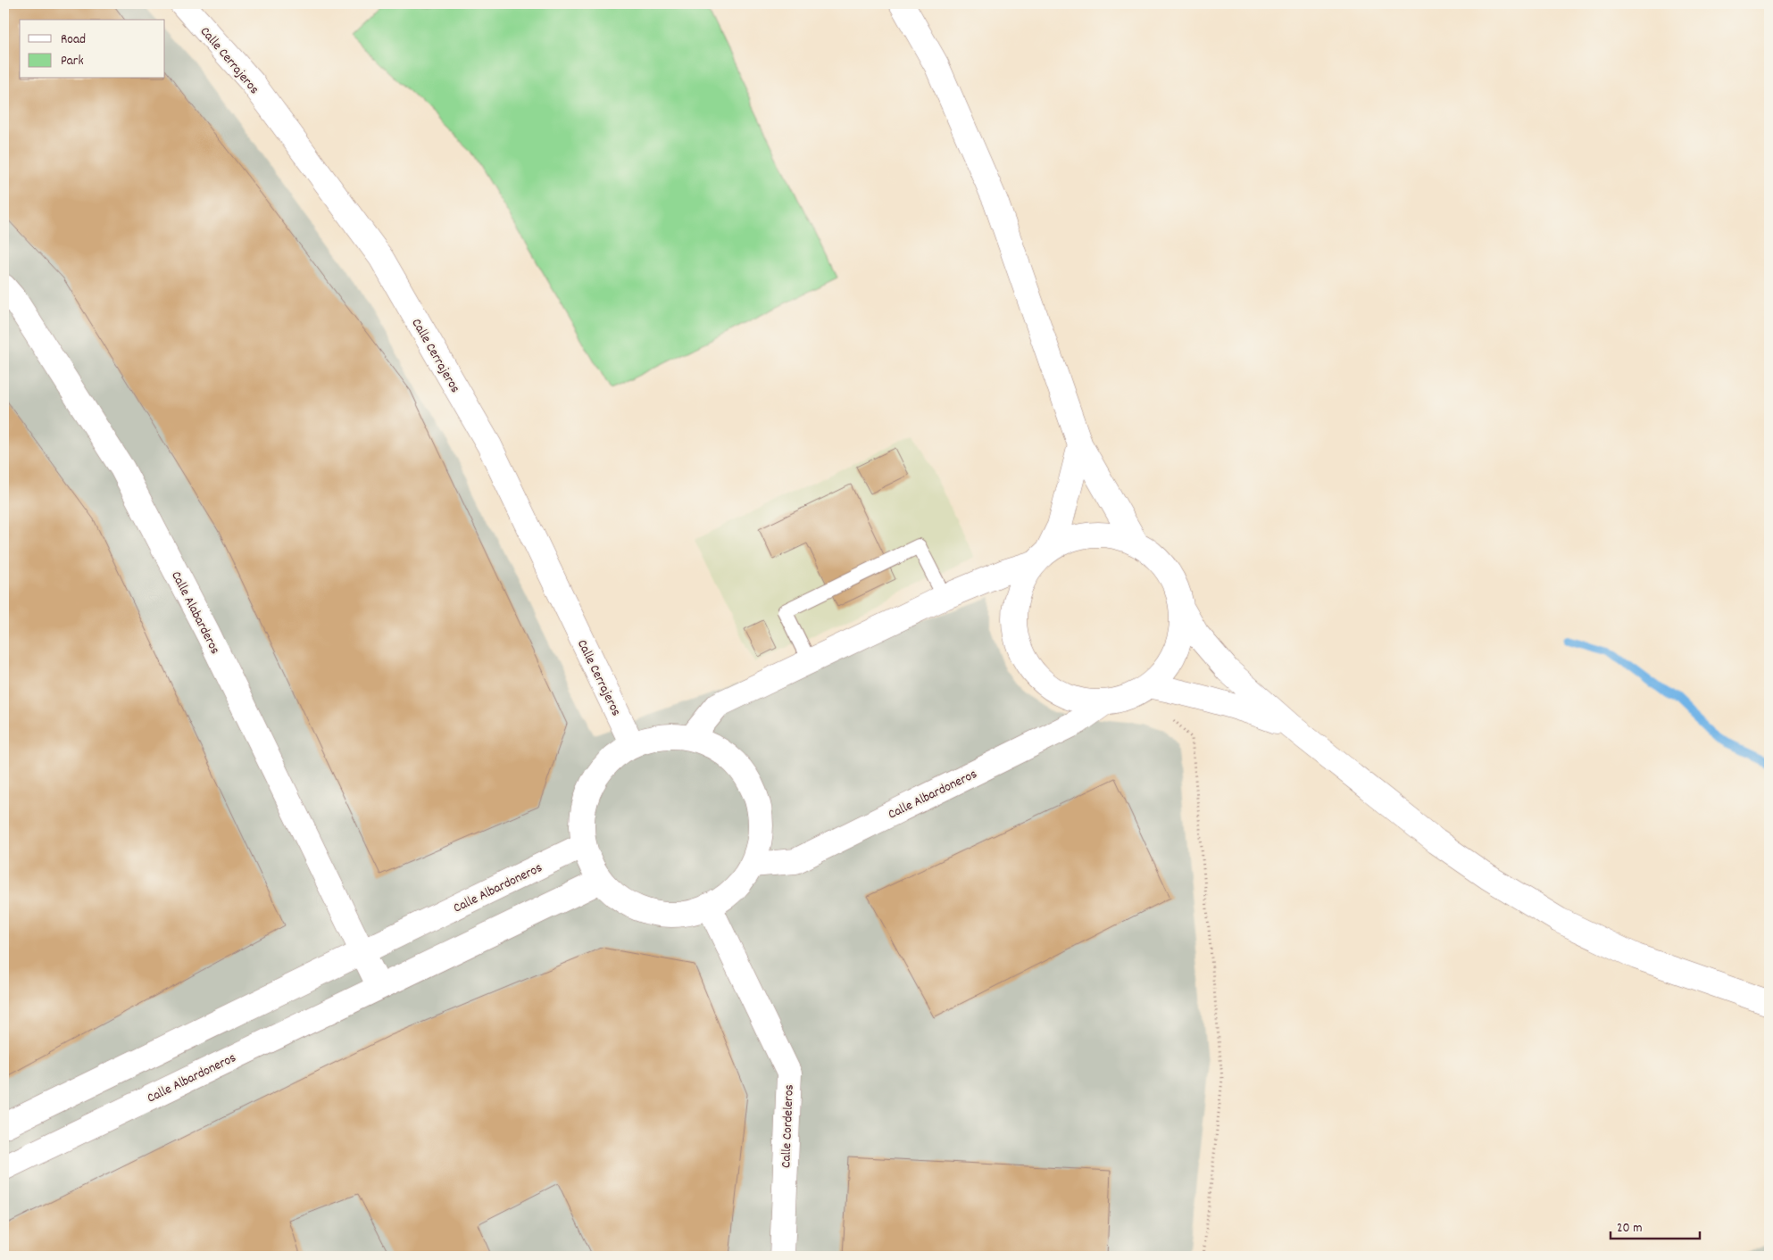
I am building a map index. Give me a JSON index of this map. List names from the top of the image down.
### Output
{
  "streets": {
    "street": [
      "Calle Cerrajeros",
      "Calle Alabarderos",
      "Calle Albardoneros",
      "Calle Cordeleros"
    ]
  },
  "crossings": [
    ["Calle Alabarderos", "Calle Albardoneros"]
  ],
  "legend": ["Road", "Park"],
  "scale_bar": "20 m"
}
